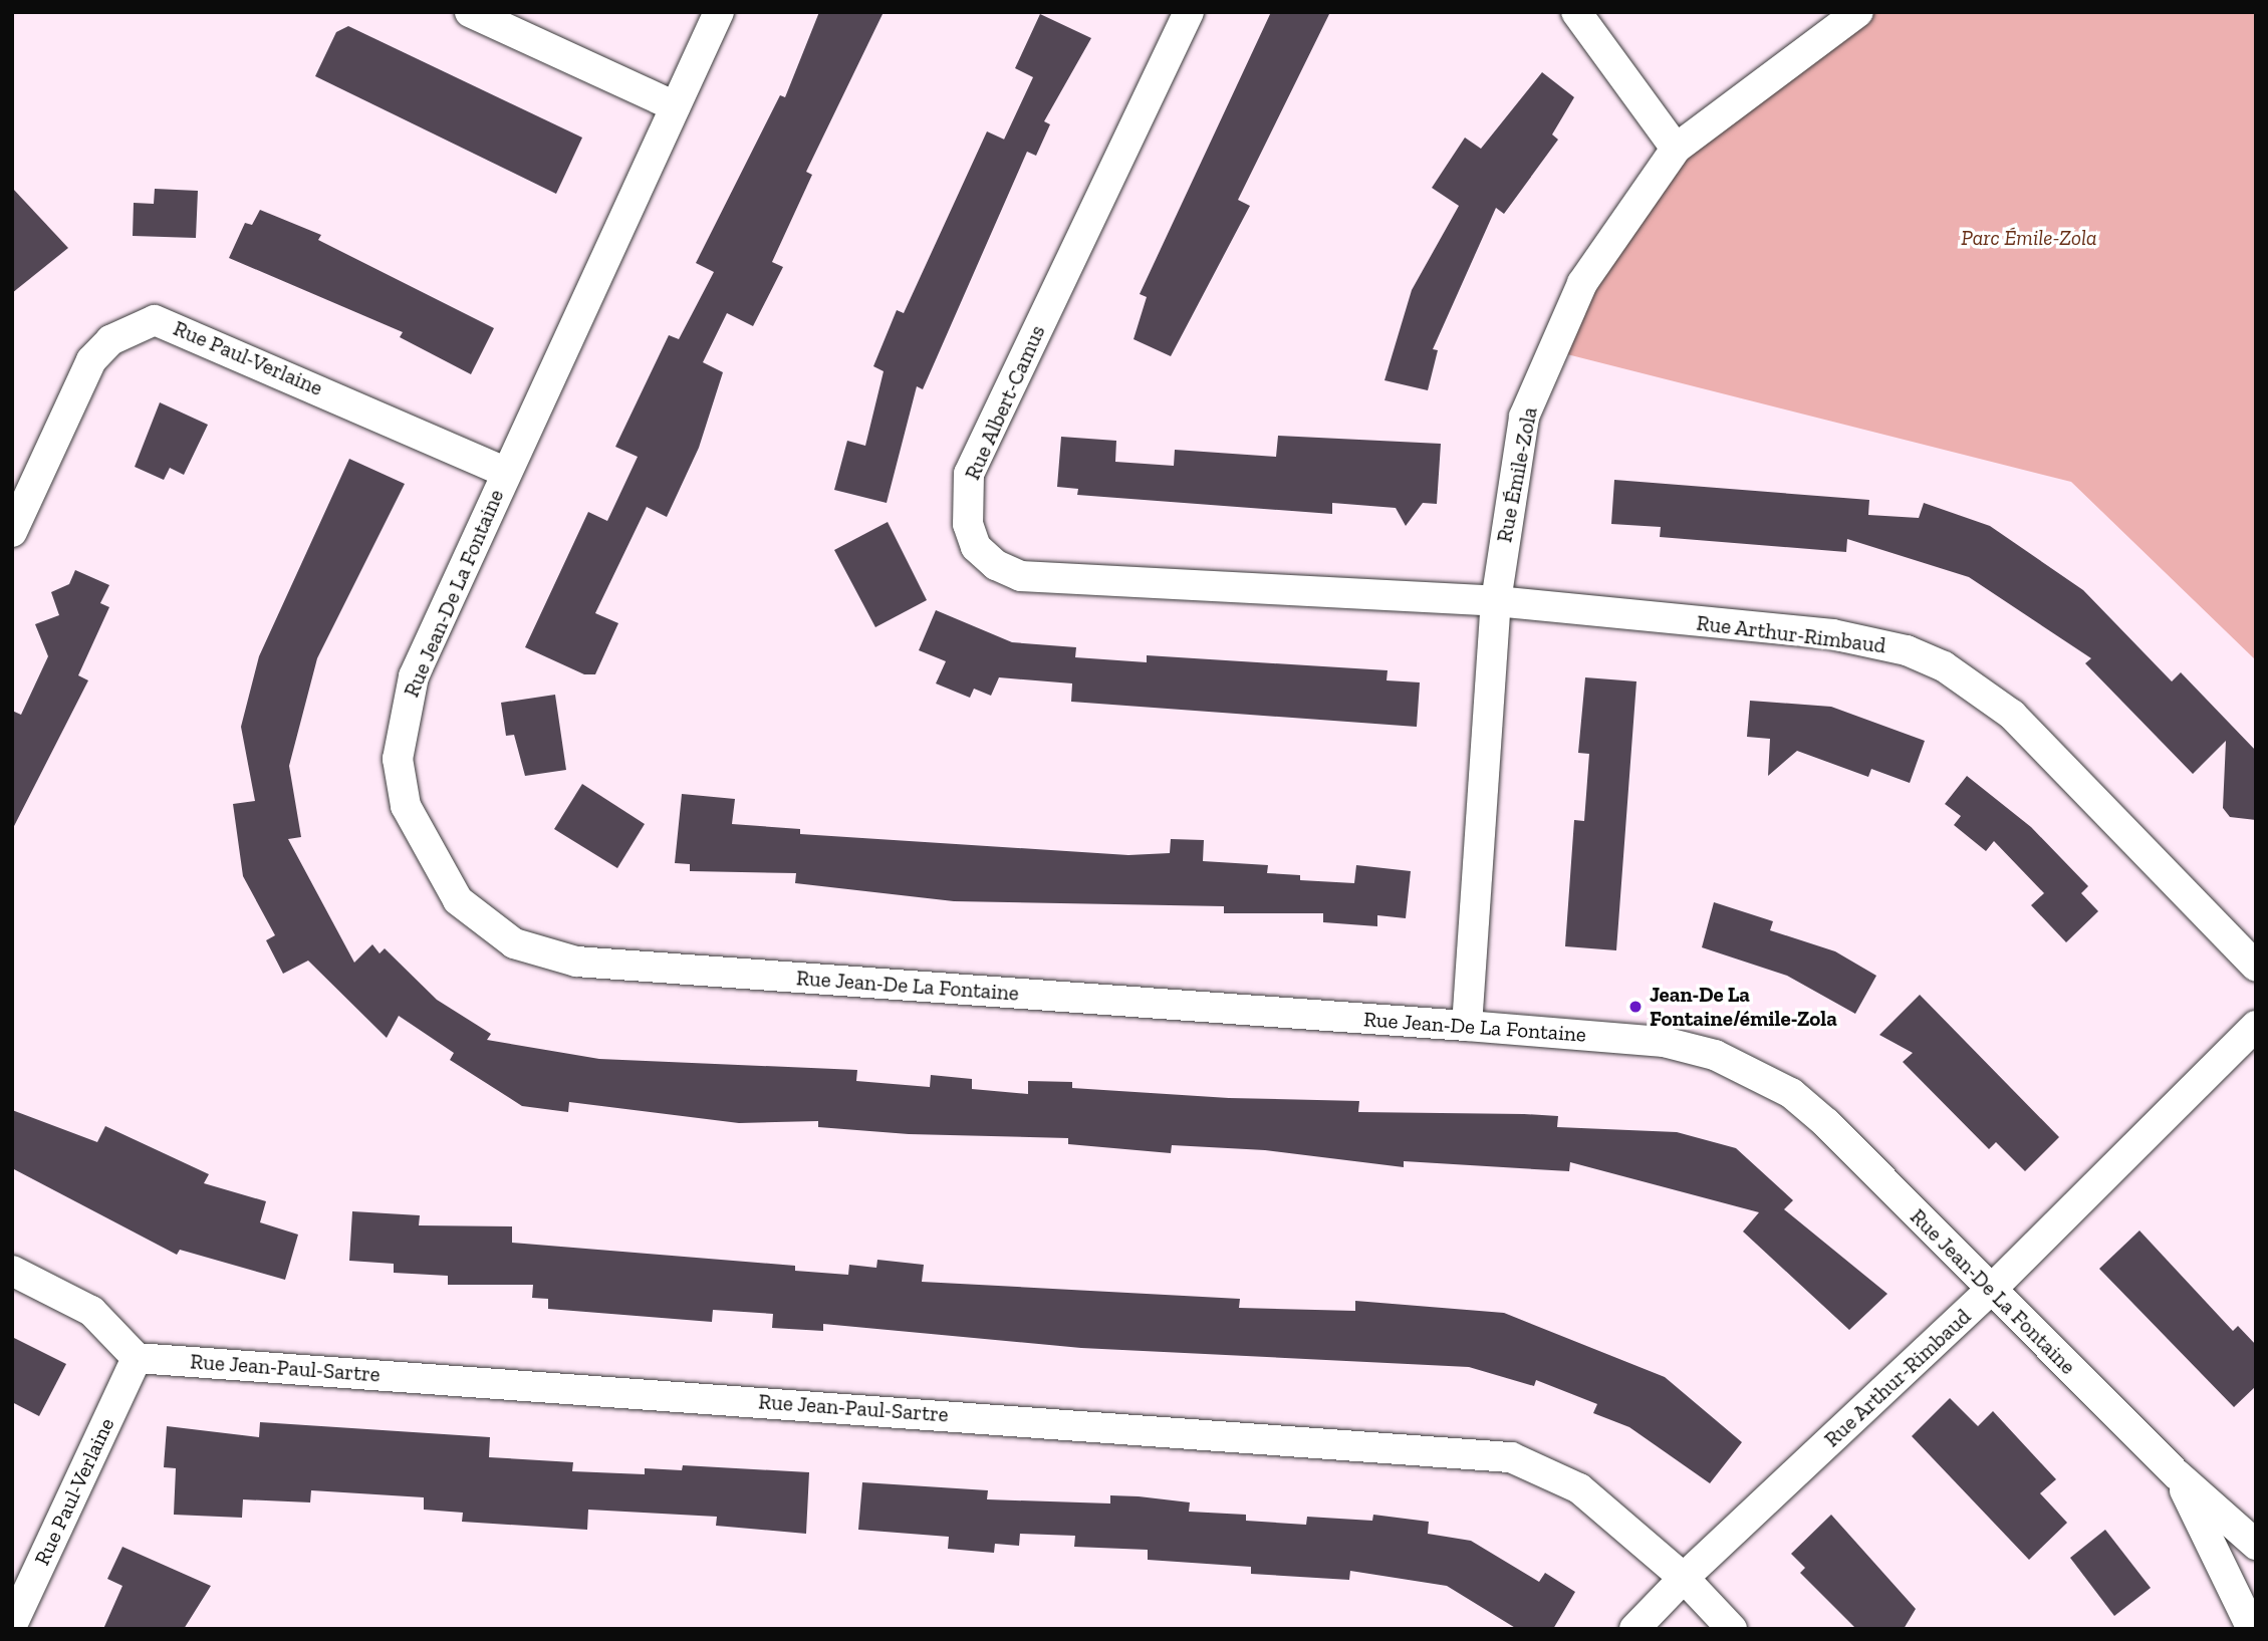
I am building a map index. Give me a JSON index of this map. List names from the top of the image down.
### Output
{
  "streets": {
    "street": [
      "Rue Paul-Verlaine",
      "Rue Albert-Camus",
      "Rue Émile-Zola",
      "Rue Jean-De La Fontaine",
      "Rue Arthur-Rimbaud",
      "Rue Jean-Paul-Sartre"
    ]
  },
  "crossings": [
    ["Rue Paul-Verlaine", "Rue Jean-De La Fontaine"],
    ["Rue Paul-Verlaine", "Rue Jean-Paul-Sartre"],
    ["Rue Albert-Camus", "Rue Émile-Zola"],
    ["Rue Albert-Camus", "Rue Arthur-Rimbaud"],
    ["Rue Émile-Zola", "Rue Jean-De La Fontaine"],
    ["Rue Émile-Zola", "Rue Arthur-Rimbaud"],
    ["Rue Jean-De La Fontaine", "Rue Arthur-Rimbaud"],
    ["Rue Arthur-Rimbaud", "Rue Jean-Paul-Sartre"]
  ],
  "parks": ["Parc Émile-Zola"],
  "places": ["Jean-De La Fontaine/émile-Zola"]
}
